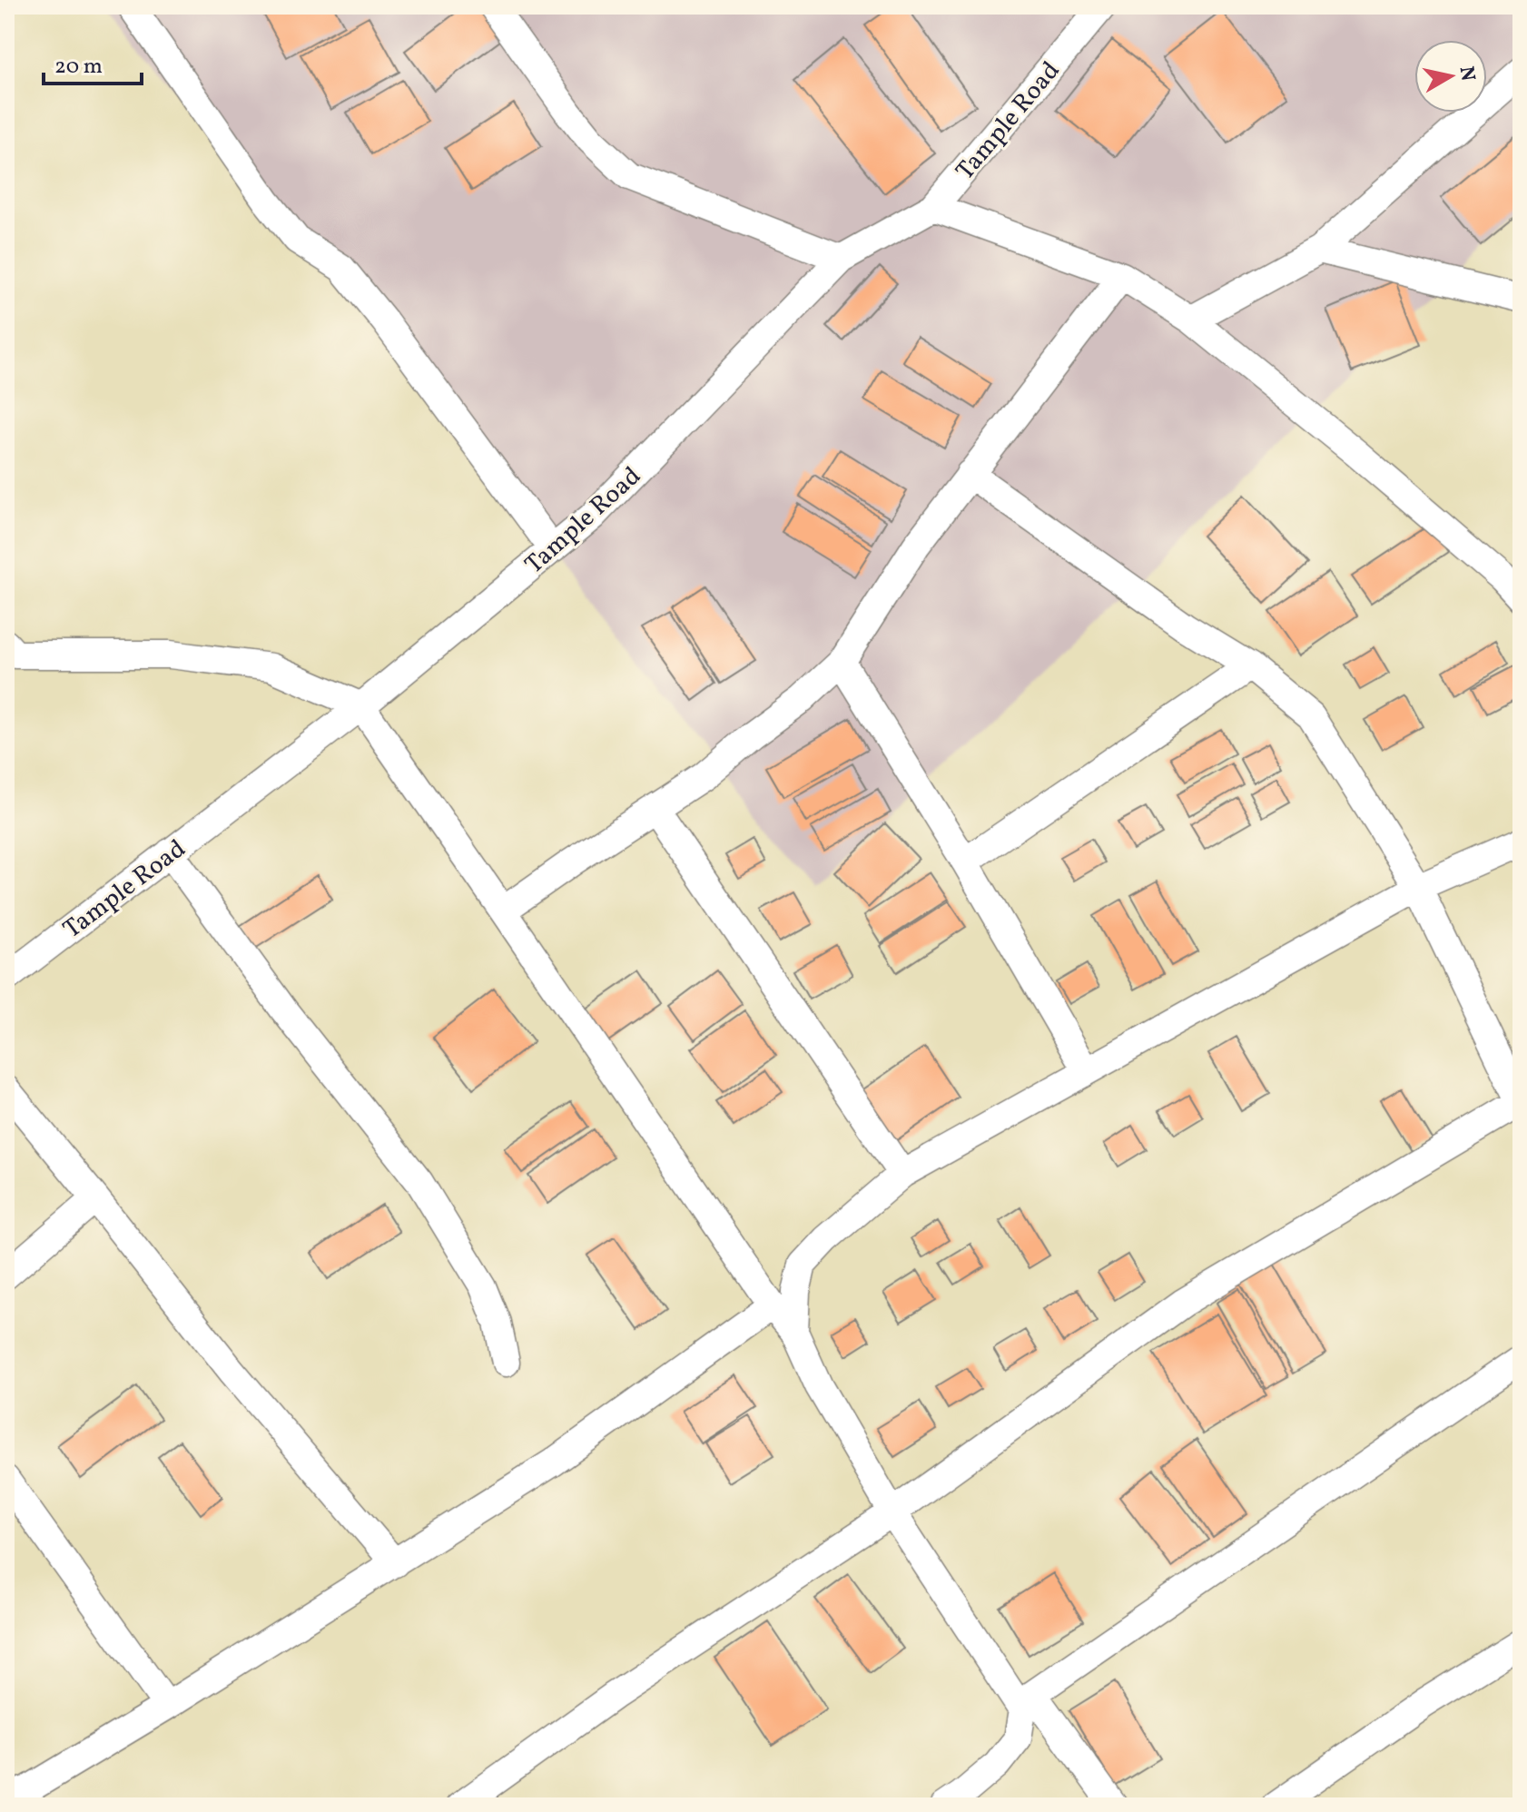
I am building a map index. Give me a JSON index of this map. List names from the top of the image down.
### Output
{
  "streets": {
    "street": ["Tample Road"]
  },
  "scale_bar": "20 m",
  "north": "right"
}
